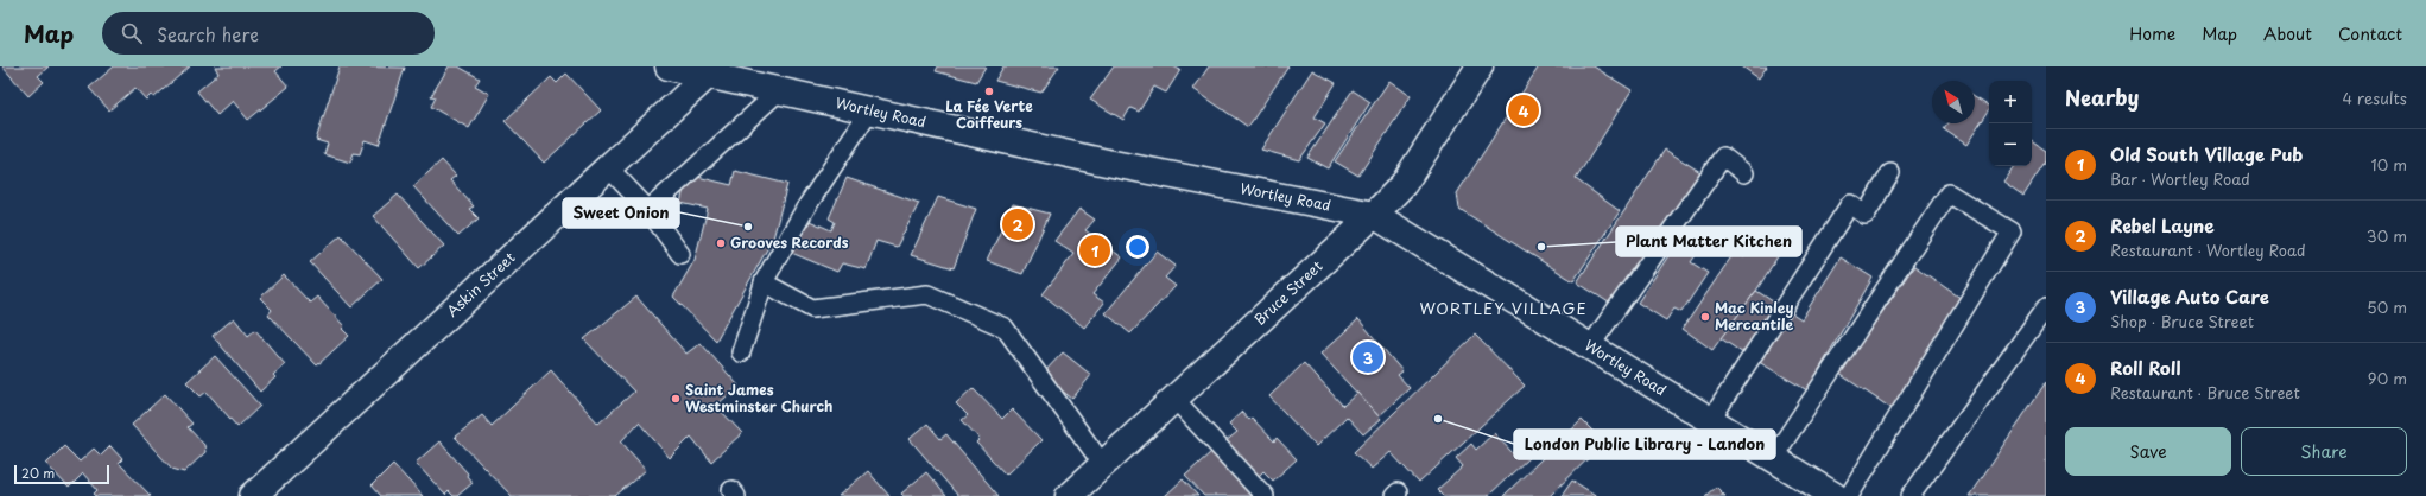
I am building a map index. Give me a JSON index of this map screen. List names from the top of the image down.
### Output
{
  "streets": {
    "street": ["Wortley Road", "Askin Street", "Bruce Street"]
  },
  "crossings": [
    ["Wortley Road", "Askin Street"],
    ["Wortley Road", "Bruce Street"]
  ],
  "districts": ["WORTLEY VILLAGE"],
  "places": [
    "La Fée Verte Coiffeurs",
    "Sweet Onion",
    "Grooves Records",
    "Plant Matter Kitchen",
    "Mac Kinley Mercantile",
    "Saint James Westminster Church",
    "London Public Library - Landon"
  ],
  "scale_bar": "20 m",
  "north": "top left",
  "page": {
    "header": "Map",
    "search": "Search here",
    "nav": [
      "Home",
      "Map",
      "About",
      "Contact"
    ],
    "heading": ["Nearby", "4 results"],
    "map_buttons": ["+", "−"],
    "pins": [
      "4",
      "2",
      "1",
      "3"
    ],
    "list": [
      {
        "mark": "1",
        "name": "Old South Village Pub",
        "note": "Bar · Wortley Road",
        "value": "10 m"
      },
      {
        "mark": "2",
        "name": "Rebel Layne",
        "note": "Restaurant · Wortley Road",
        "value": "30 m"
      },
      {
        "mark": "3",
        "name": "Village Auto Care",
        "note": "Shop · Bruce Street",
        "value": "50 m"
      },
      {
        "mark": "4",
        "name": "Roll Roll",
        "note": "Restaurant · Bruce Street",
        "value": "90 m"
      }
    ],
    "buttons": ["Save", "Share"],
    "scale": "20 m"
  }
}
